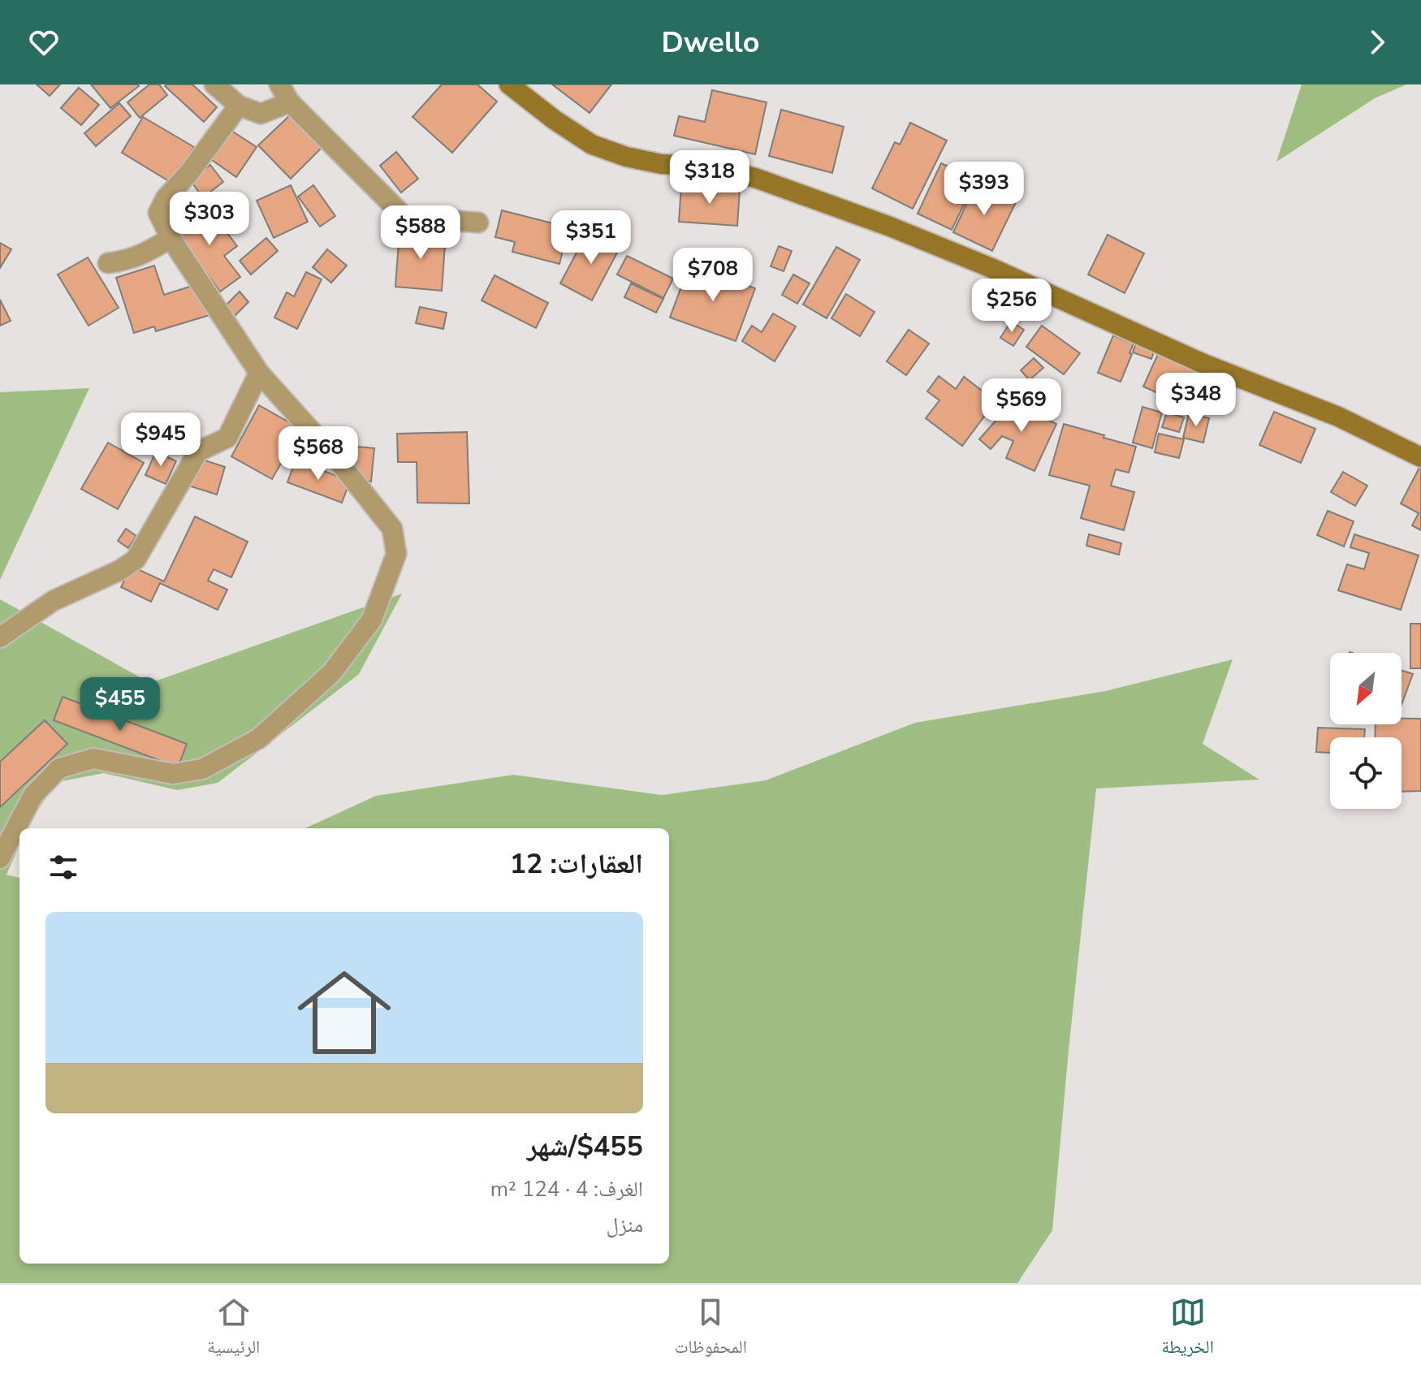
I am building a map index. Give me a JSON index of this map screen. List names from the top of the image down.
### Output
{
  "north": "bottom left",
  "page": {
    "header": "Dwello",
    "price": [
      "$318",
      "$393",
      "$303",
      "$588",
      "$351",
      "$708",
      "$256",
      "$348",
      "$569",
      "$945",
      "$568",
      "$455"
    ],
    "heading": "العقارات: 12",
    "list": [
      {
        "name": "$455/شهر",
        "note": "الغرف: 4 · 124 m² · منزل"
      }
    ],
    "tabs": ["الخريطة", "المحفوظات", "الرئيسية"]
  }
}
